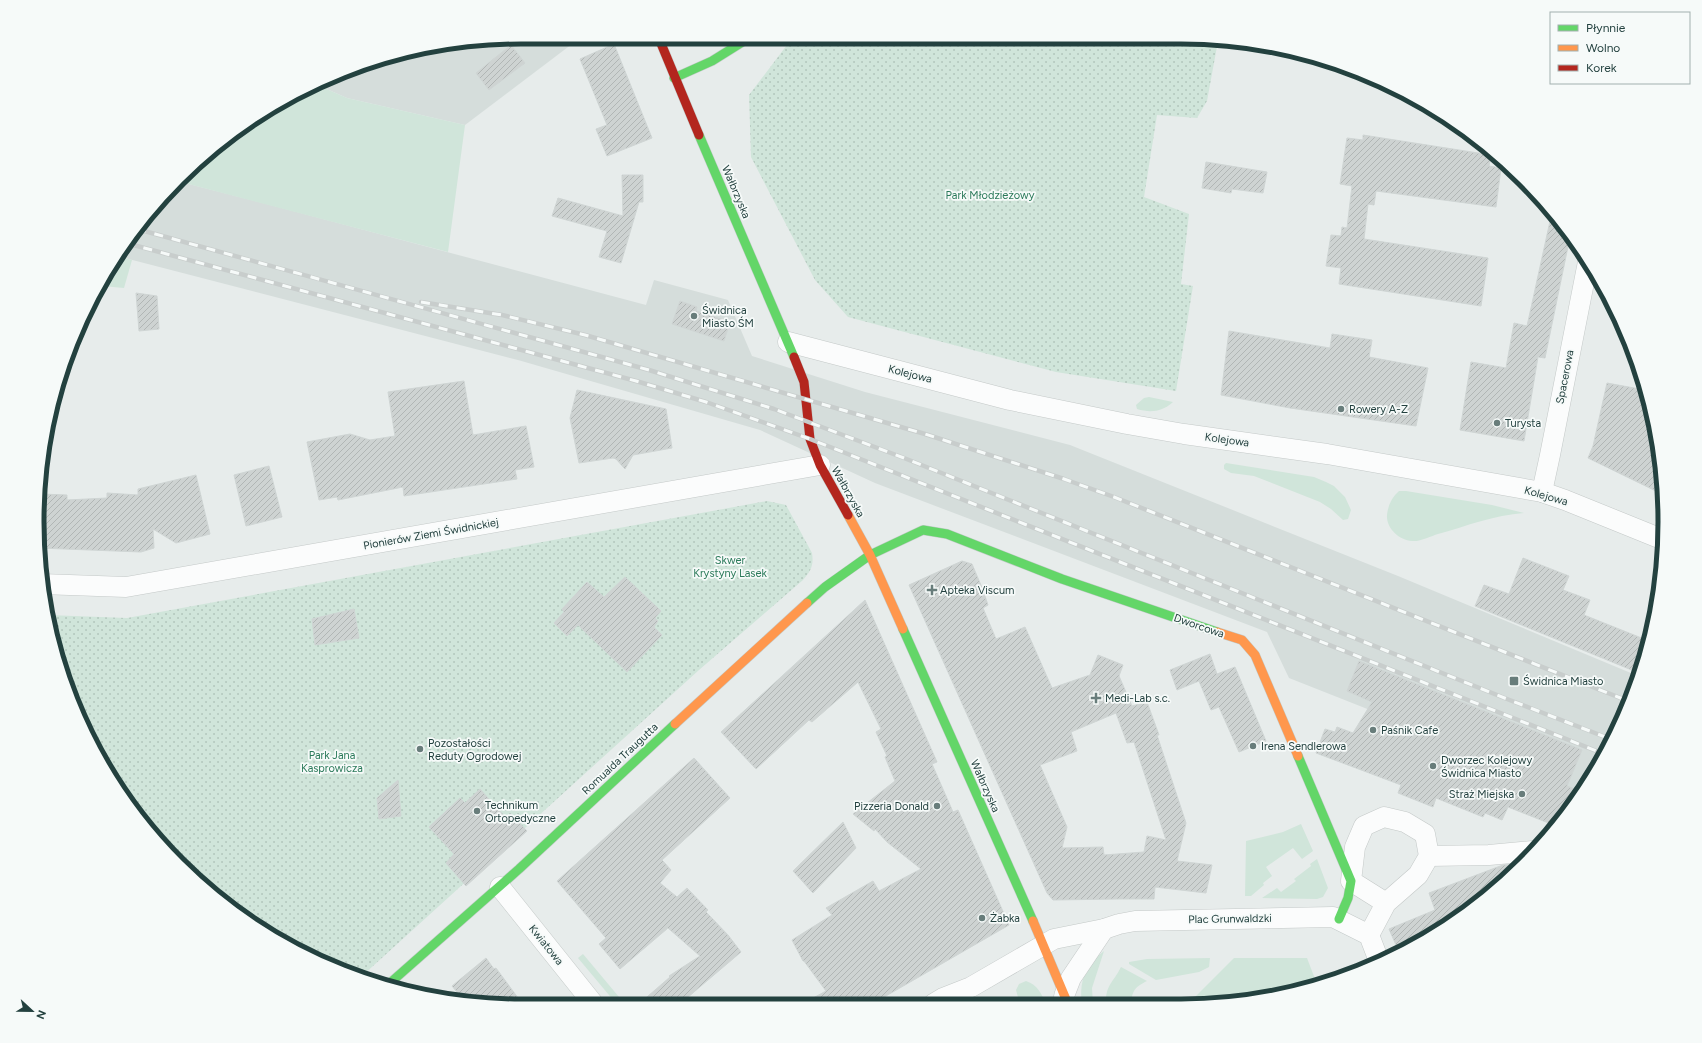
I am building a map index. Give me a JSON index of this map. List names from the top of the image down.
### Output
{
  "streets": {
    "street": [
      "Wałbrzyska",
      "Kolejowa",
      "Spacerowa",
      "Pionierów Ziemi Świdnickiej",
      "Dworcowa",
      "Romualda Traugutta",
      "Plac Grunwaldzki",
      "Kwiatowa"
    ]
  },
  "crossings": [
    ["Wałbrzyska", "Kolejowa"],
    ["Wałbrzyska", "Pionierów Ziemi Świdnickiej"],
    ["Wałbrzyska", "Dworcowa"],
    ["Wałbrzyska", "Romualda Traugutta"],
    ["Wałbrzyska", "Plac Grunwaldzki"],
    ["Kolejowa", "Spacerowa"],
    ["Dworcowa", "Romualda Traugutta"],
    ["Romualda Traugutta", "Kwiatowa"]
  ],
  "parks": ["Park Młodzieżowy", "Skwer Krystyny Lasek", "Park Jana Kasprowicza"],
  "places": {
    "other": [
      "Świdnica Miasto ŚM",
      "Rowery A-Z",
      "Turysta",
      "Paśnik Cafe",
      "Irena Sendlerowa",
      "Pozostałości Reduty Ogrodowej",
      "Dworzec Kolejowy Świdnica Miasto",
      "Straż Miejska",
      "Pizzeria Donald",
      "Technikum Ortopedyczne",
      "Żabka"
    ],
    "health": ["Apteka Viscum", "Medi-Lab s.c."],
    "transit": ["Świdnica Miasto"]
  },
  "legend": ["Płynnie", "Wolno", "Korek"],
  "north": "right"
}
